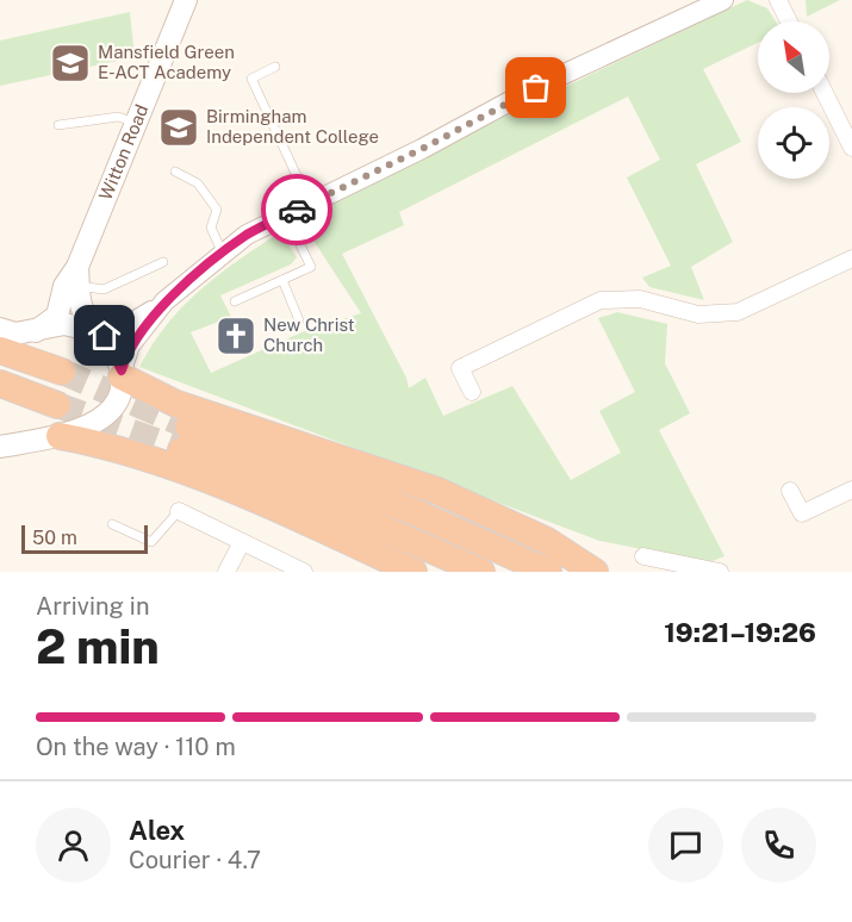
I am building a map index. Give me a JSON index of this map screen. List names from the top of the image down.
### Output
{
  "streets": {
    "main road": ["Witton Road"]
  },
  "places": {
    "school or university": ["Mansfield Green E-ACT Academy", "Birmingham Independent College"],
    "church": ["New Christ Church"]
  },
  "scale_bar": "50 m",
  "north": "top left",
  "page": {
    "scale": "50 m",
    "heading": ["2 min", "Arriving in", "19:21–19:26"],
    "panel": ["Alex", "Courier · 4.7"],
    "bar": "On the way · 110 m"
  }
}
